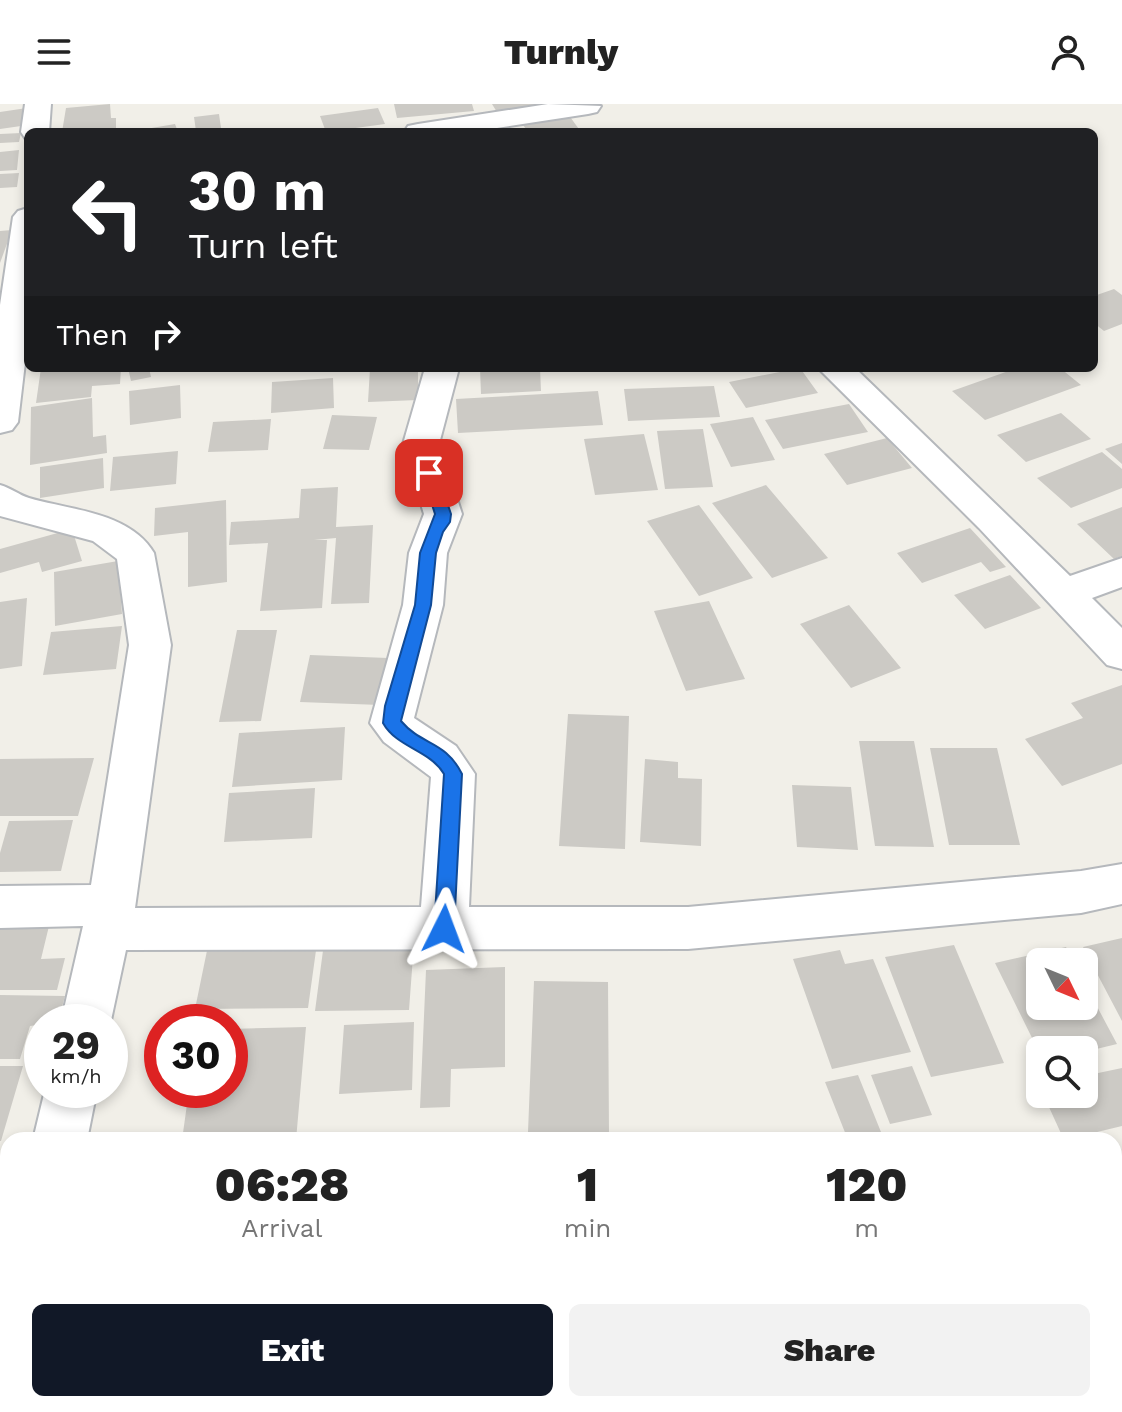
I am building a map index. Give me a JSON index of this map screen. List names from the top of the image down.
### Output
{
  "north": "bottom right",
  "page": {
    "header": "Turnly",
    "turn": ["30 m", "Turn left"],
    "then": "Then",
    "speed": "29 km/h",
    "limit": "30",
    "eta": [
      "06:28",
      "Arrival",
      "1",
      "min",
      "120",
      "m"
    ],
    "buttons": ["Exit", "Share"]
  }
}
